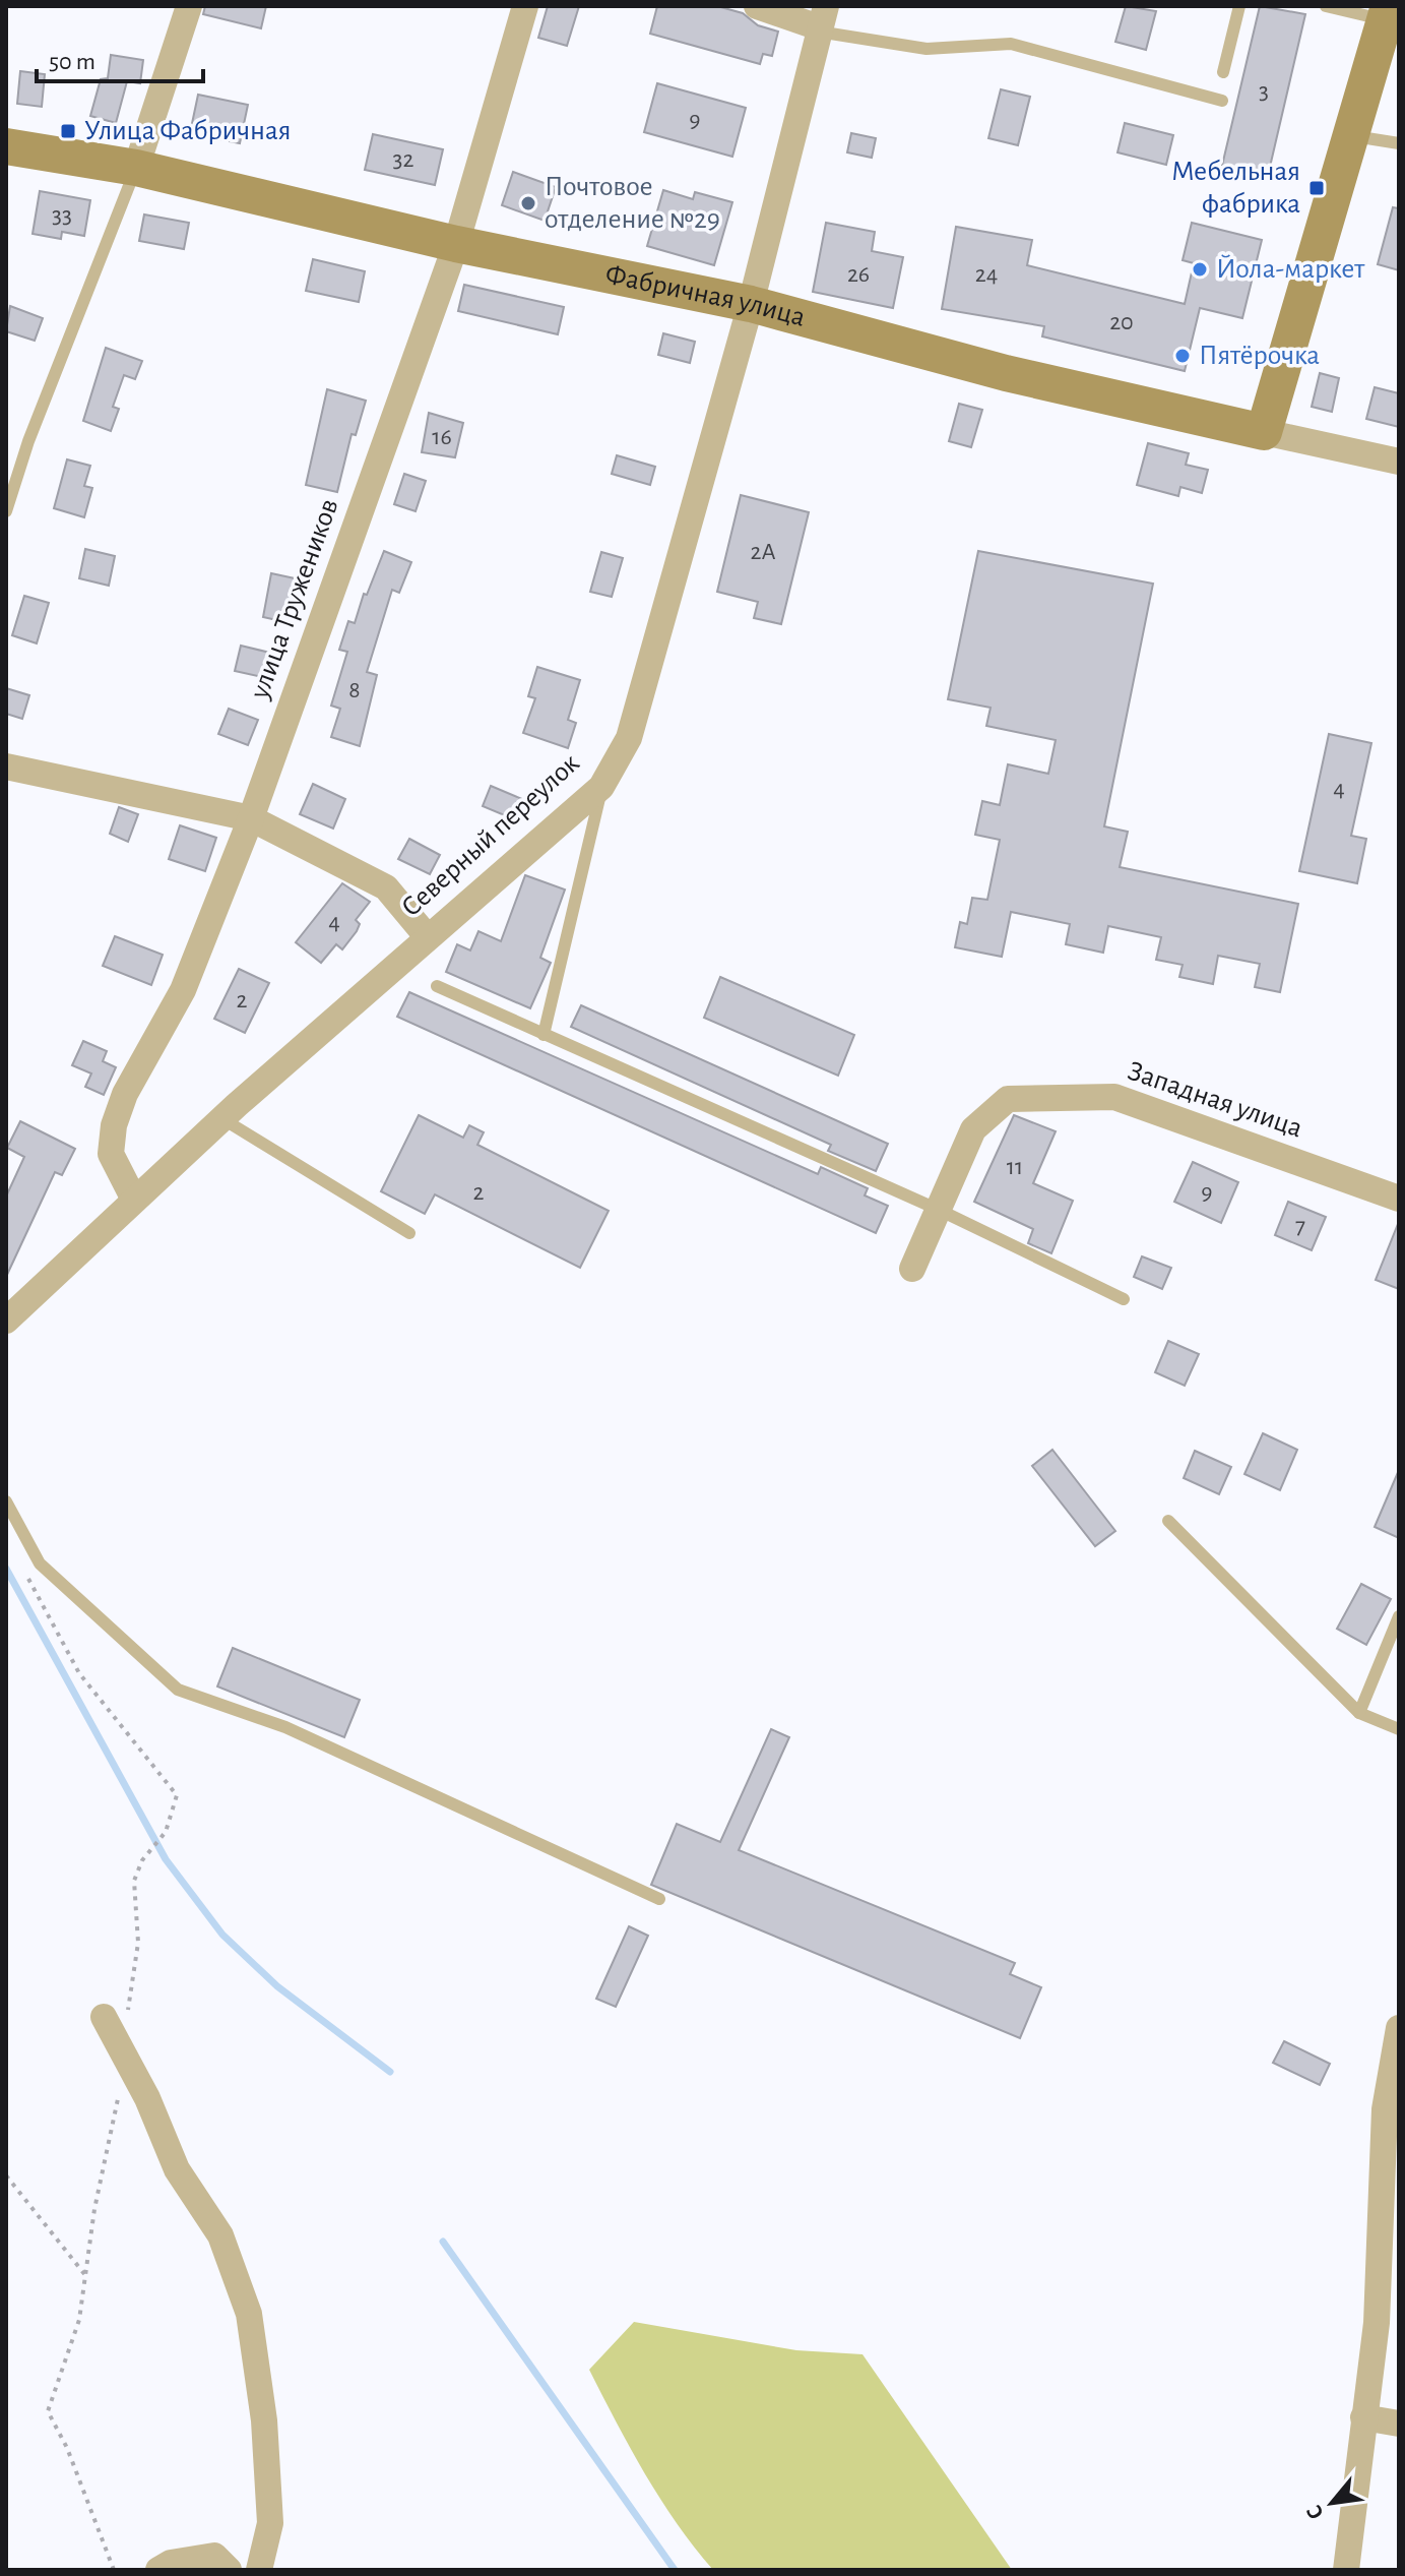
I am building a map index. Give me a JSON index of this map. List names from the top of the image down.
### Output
{
  "streets": {
    "street": [
      "Фабричная улица",
      "улица Тружеников",
      "Северный переулок",
      "Западная улица"
    ]
  },
  "crossings": [
    ["Фабричная улица", "улица Тружеников"],
    ["Фабричная улица", "Северный переулок"],
    ["улица Тружеников", "Северный переулок"]
  ],
  "places": {
    "transit": ["Улица Фабричная", "Мебельная фабрика"],
    "other": ["Почтовое отделение №29", "Йола-маркет", "Пятёрочка"]
  },
  "house_numbers": [
    "3",
    "9",
    "32",
    "33",
    "26",
    "24",
    "20",
    "16",
    "2А",
    "8",
    "4",
    "4",
    "2",
    "11",
    "2",
    "9",
    "7"
  ],
  "scale_bar": "50 m",
  "north": "bottom left"
}
